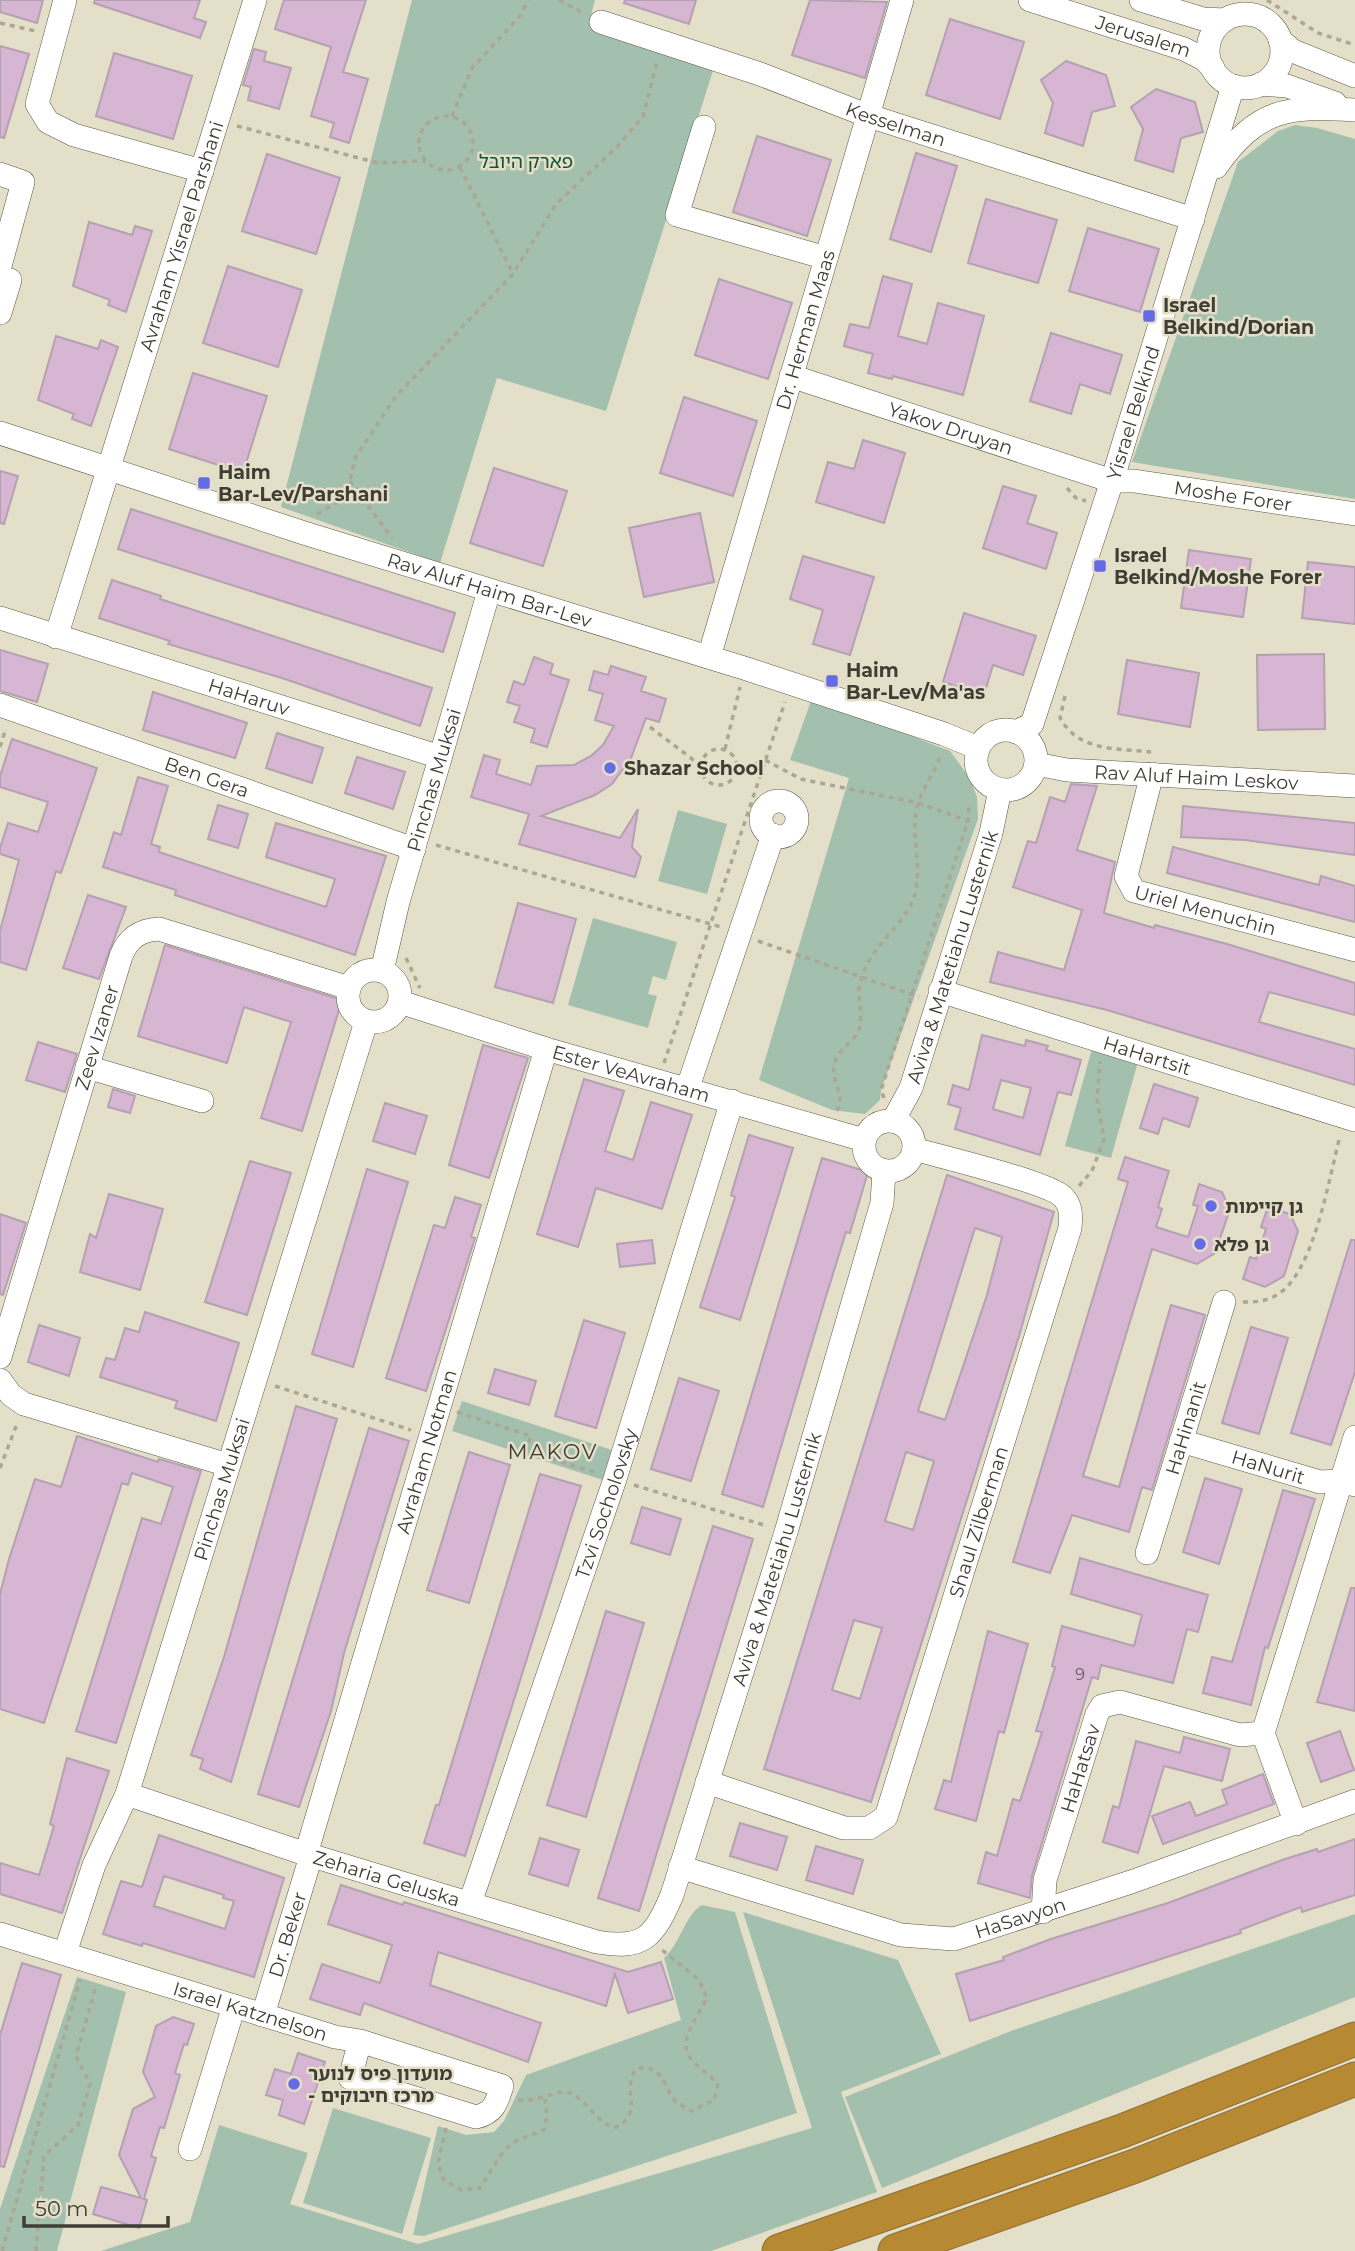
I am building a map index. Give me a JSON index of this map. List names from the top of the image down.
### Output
{
  "streets": {
    "street": [
      "Jerusalem",
      "Kesselman",
      "Avraham Yisrael Parshani",
      "Dr. Herman Maas",
      "Yisrael Belkind",
      "Yakov Druyan",
      "Moshe Forer",
      "Rav Aluf Haim Bar-Lev",
      "HaHaruv",
      "Rav Aluf Haim Leskov",
      "Ben Gera",
      "Pinchas Muksai",
      "Uriel Menuchin",
      "Aviva & Matetiahu Lusternik",
      "Zeev Izaner",
      "HaHartsit",
      "Ester VeAvraham",
      "HaHinanit",
      "Avraham Notman",
      "HaNurit",
      "Tzvi Socholovsky",
      "Shaul Zilberman",
      "HaHatsav",
      "Zeharia Geluska",
      "HaSavyon",
      "Dr. Beker",
      "Israel Katznelson"
    ]
  },
  "crossings": [
    ["Jerusalem", "Yisrael Belkind"],
    ["Kesselman", "Dr. Herman Maas"],
    ["Kesselman", "Yisrael Belkind"],
    ["Avraham Yisrael Parshani", "Rav Aluf Haim Bar-Lev"],
    ["Dr. Herman Maas", "Yakov Druyan"],
    ["Dr. Herman Maas", "Rav Aluf Haim Bar-Lev"],
    ["Yisrael Belkind", "Yakov Druyan"],
    ["Yisrael Belkind", "Moshe Forer"],
    ["Yisrael Belkind", "Rav Aluf Haim Bar-Lev"],
    ["Yisrael Belkind", "Rav Aluf Haim Leskov"],
    ["Yisrael Belkind", "Aviva & Matetiahu Lusternik"],
    ["Yakov Druyan", "Moshe Forer"],
    ["Rav Aluf Haim Bar-Lev", "Rav Aluf Haim Leskov"],
    ["Rav Aluf Haim Bar-Lev", "Pinchas Muksai"],
    ["Rav Aluf Haim Bar-Lev", "Aviva & Matetiahu Lusternik"],
    ["HaHaruv", "Pinchas Muksai"],
    ["Rav Aluf Haim Leskov", "Uriel Menuchin"],
    ["Rav Aluf Haim Leskov", "Aviva & Matetiahu Lusternik"],
    ["Ben Gera", "Pinchas Muksai"],
    ["Pinchas Muksai", "Zeev Izaner"],
    ["Pinchas Muksai", "Ester VeAvraham"],
    ["Pinchas Muksai", "Zeharia Geluska"],
    ["Pinchas Muksai", "Israel Katznelson"],
    ["Aviva & Matetiahu Lusternik", "HaHartsit"],
    ["Aviva & Matetiahu Lusternik", "Ester VeAvraham"],
    ["Aviva & Matetiahu Lusternik", "Shaul Zilberman"],
    ["Aviva & Matetiahu Lusternik", "Zeharia Geluska"],
    ["Aviva & Matetiahu Lusternik", "HaSavyon"],
    ["Zeev Izaner", "Ester VeAvraham"],
    ["Ester VeAvraham", "Avraham Notman"],
    ["Ester VeAvraham", "Tzvi Socholovsky"],
    ["HaHinanit", "HaNurit"],
    ["Avraham Notman", "Zeharia Geluska"],
    ["Avraham Notman", "Dr. Beker"],
    ["Tzvi Socholovsky", "Zeharia Geluska"],
    ["HaHatsav", "HaSavyon"],
    ["Zeharia Geluska", "Dr. Beker"],
    ["Dr. Beker", "Israel Katznelson"]
  ],
  "districts": ["MAKOV"],
  "parks": ["פארק היובל"],
  "places": {
    "transit": [
      "Israel Belkind/Dorian",
      "Haim Bar-Lev/Parshani",
      "Israel Belkind/Moshe Forer",
      "Haim Bar-Lev/Ma'as"
    ],
    "other": [
      "Shazar School",
      "גן קיימות",
      "גן פלא",
      "מועדון פיס לנוער - מרכז חיבוקים"
    ]
  },
  "house_numbers": ["9"],
  "scale_bar": "50 m"
}
